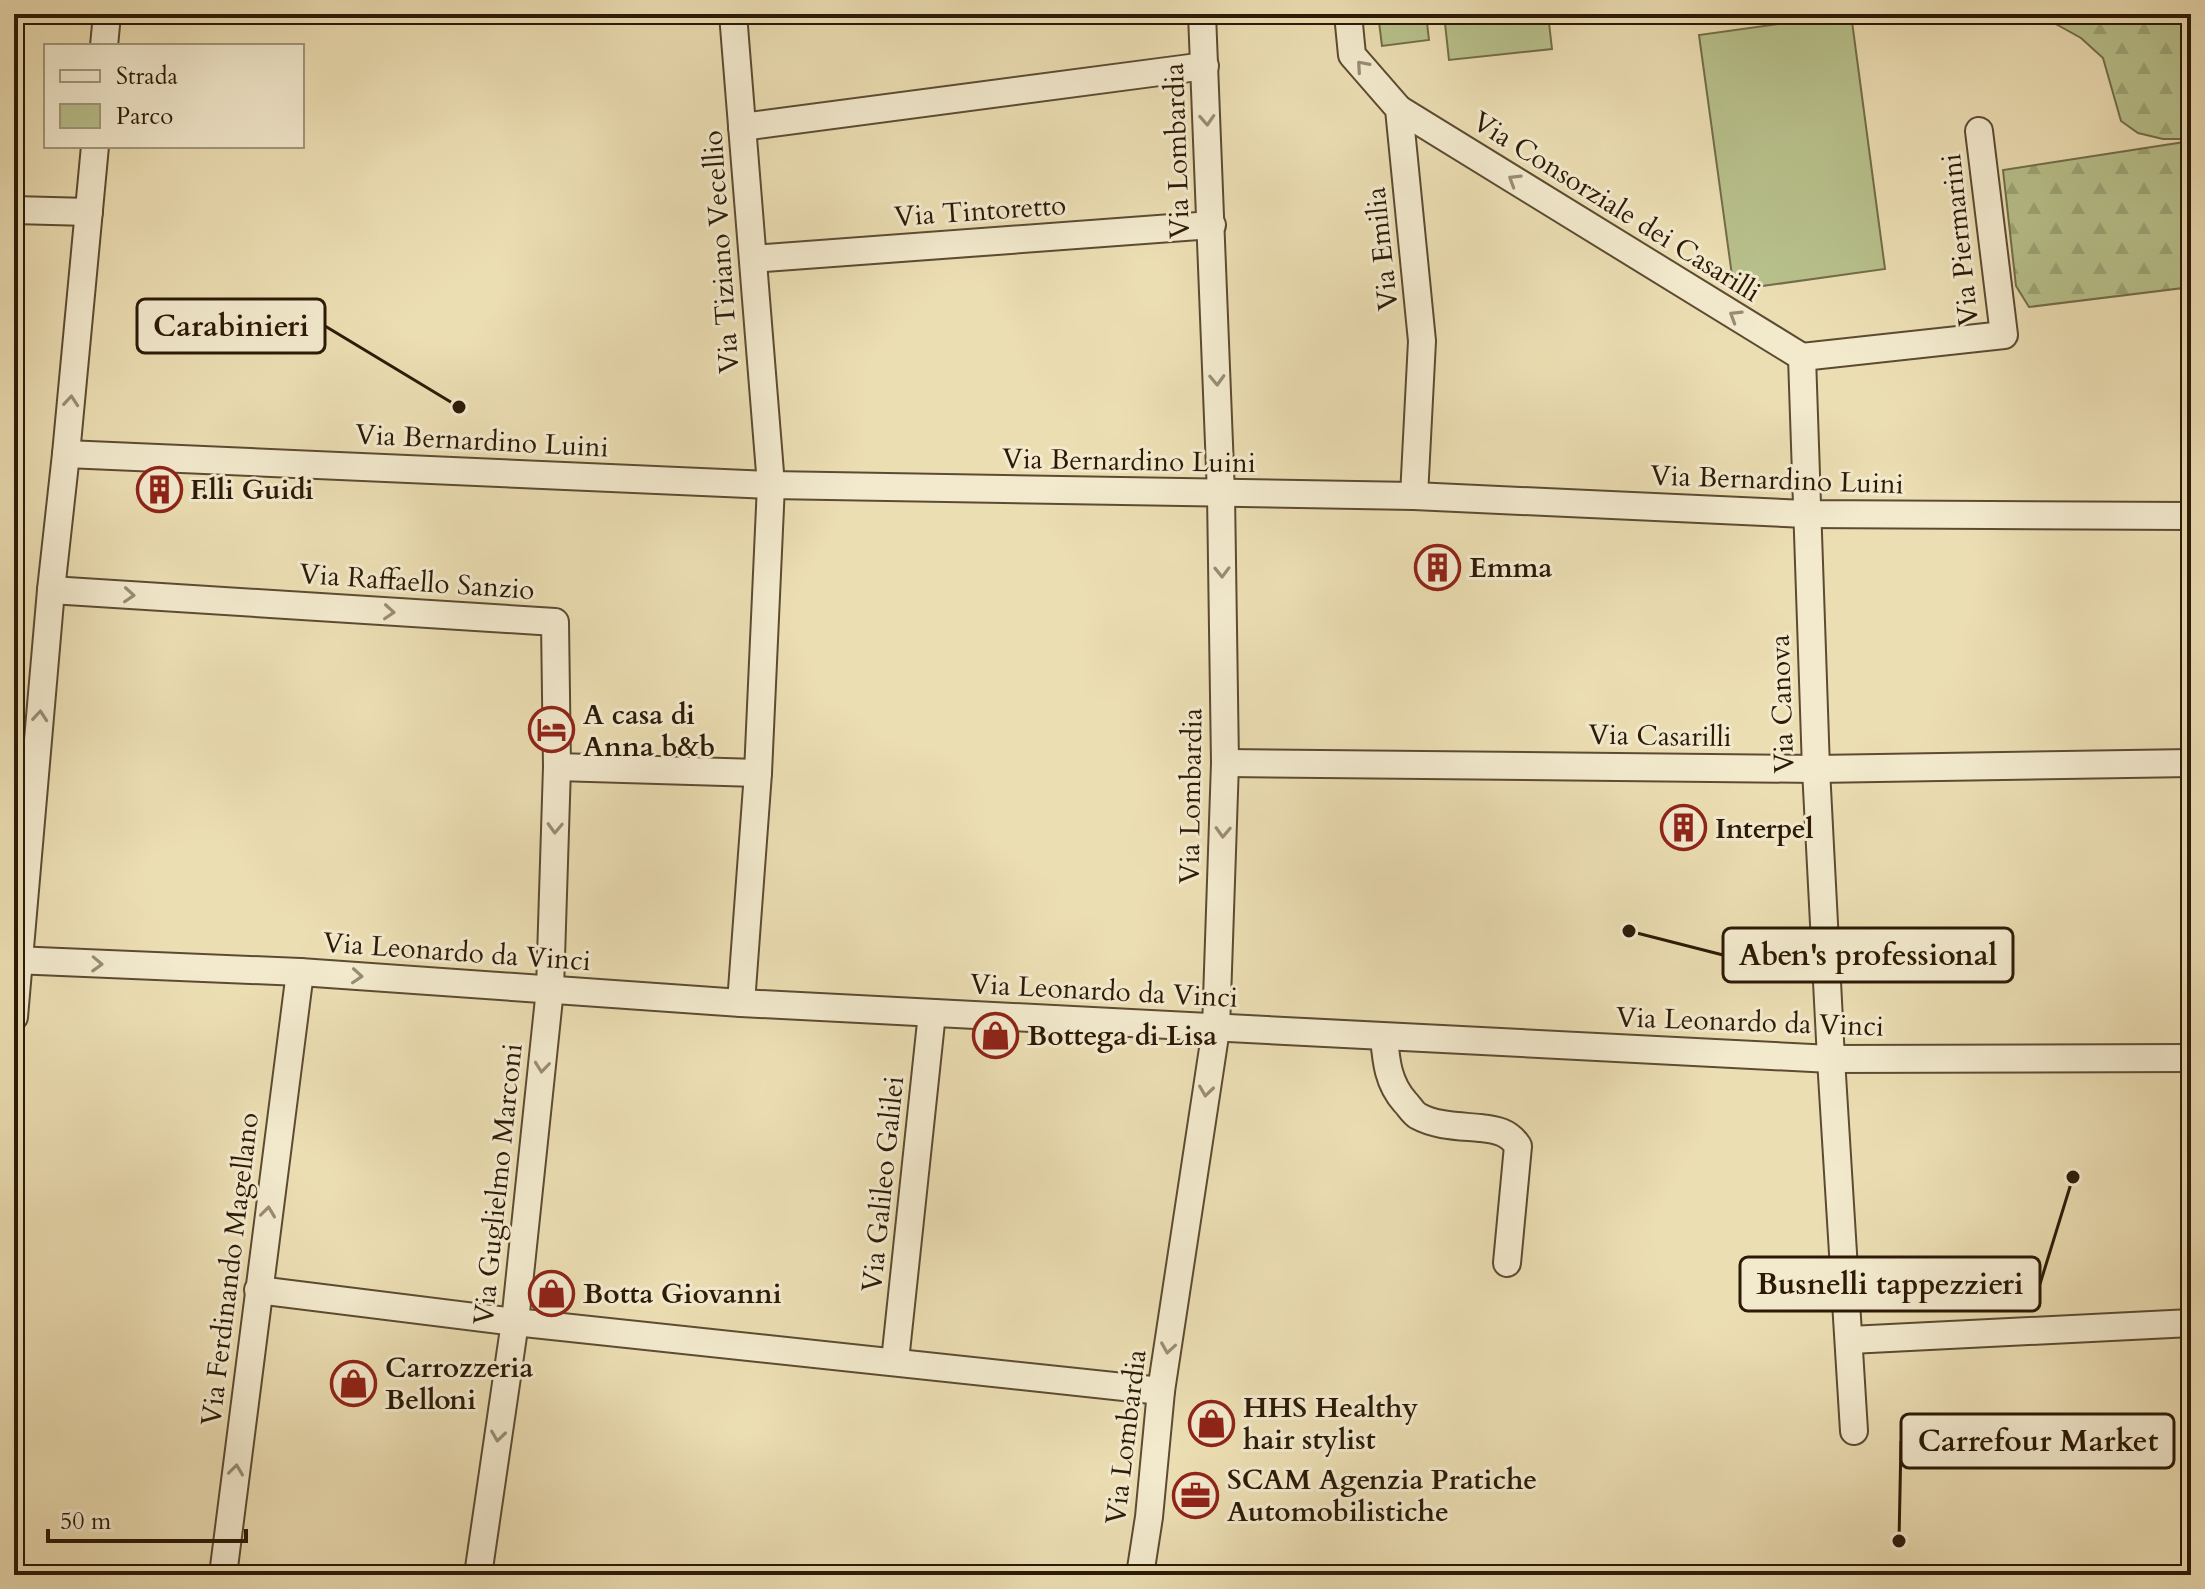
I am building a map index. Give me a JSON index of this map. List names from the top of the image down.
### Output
{
  "streets": {
    "street": [
      "Via Lombardia",
      "Via Consorziale dei Casarilli",
      "Via Tintoretto",
      "Via Piermarini",
      "Via Emilia",
      "Via Tiziano Vecellio",
      "Via Bernardino Luini",
      "Via Raffaello Sanzio",
      "Via Canova",
      "Via Casarilli",
      "Via Leonardo da Vinci",
      "Via Guglielmo Marconi",
      "Via Galileo Galilei",
      "Via Ferdinando Magellano"
    ]
  },
  "crossings": [
    ["Via Lombardia", "Via Tintoretto"],
    ["Via Lombardia", "Via Bernardino Luini"],
    ["Via Lombardia", "Via Casarilli"],
    ["Via Lombardia", "Via Leonardo da Vinci"],
    ["Via Consorziale dei Casarilli", "Via Piermarini"],
    ["Via Consorziale dei Casarilli", "Via Emilia"],
    ["Via Consorziale dei Casarilli", "Via Canova"],
    ["Via Tintoretto", "Via Tiziano Vecellio"],
    ["Via Piermarini", "Via Canova"],
    ["Via Emilia", "Via Bernardino Luini"],
    ["Via Tiziano Vecellio", "Via Bernardino Luini"],
    ["Via Tiziano Vecellio", "Via Leonardo da Vinci"],
    ["Via Bernardino Luini", "Via Canova"],
    ["Via Raffaello Sanzio", "Via Leonardo da Vinci"],
    ["Via Raffaello Sanzio", "Via Guglielmo Marconi"],
    ["Via Canova", "Via Casarilli"],
    ["Via Canova", "Via Leonardo da Vinci"],
    ["Via Leonardo da Vinci", "Via Guglielmo Marconi"],
    ["Via Leonardo da Vinci", "Via Galileo Galilei"],
    ["Via Leonardo da Vinci", "Via Ferdinando Magellano"]
  ],
  "one_way": [
    "Via Lombardia",
    "Via Consorziale dei Casarilli",
    "Via Guglielmo Marconi",
    "Via Ferdinando Magellano"
  ],
  "places": {
    "other": [
      "Carabinieri",
      "Aben's professional",
      "Busnelli tappezzieri",
      "Carrefour Market"
    ],
    "building": ["F.lli Guidi", "Emma", "Interpel"],
    "hotel": ["A casa di Anna b&b"],
    "shop": [
      "Bottega di Lisa",
      "Botta Giovanni",
      "Carrozzeria Belloni",
      "HHS Healthy hair stylist"
    ],
    "office": ["SCAM Agenzia Pratiche Automobilistiche"]
  },
  "legend": ["Strada", "Parco"],
  "scale_bar": "50 m"
}
